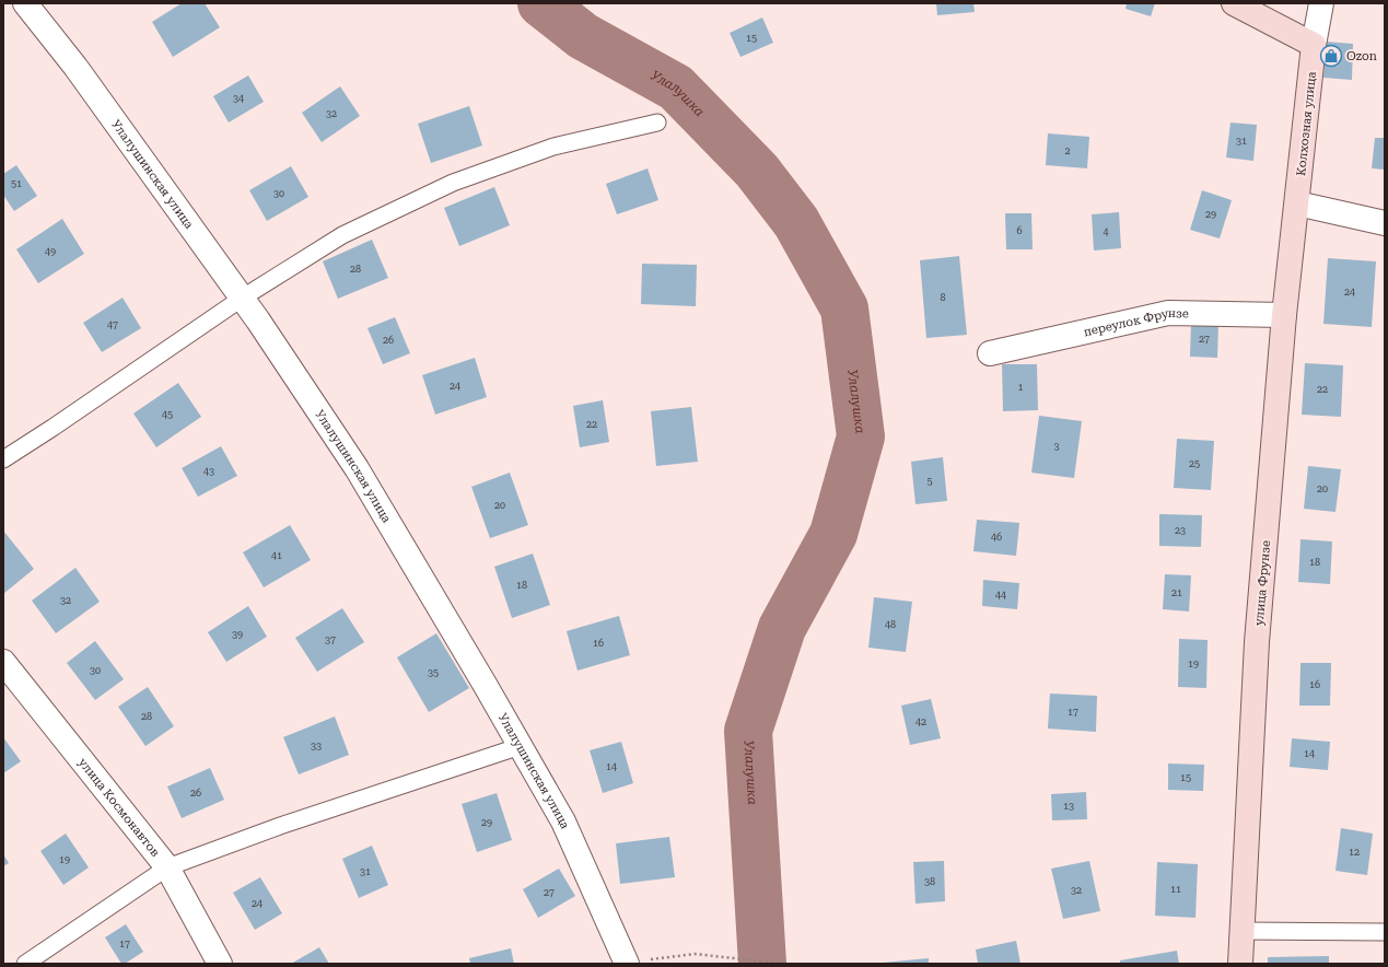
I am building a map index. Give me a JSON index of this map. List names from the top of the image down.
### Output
{
  "streets": {
    "street": [
      "Колхозная улица",
      "Улалушинская улица",
      "переулок Фрунзе",
      "улица Фрунзе",
      "улица Космонавтов"
    ]
  },
  "crossings": [
    ["Колхозная улица", "улица Фрунзе"],
    ["переулок Фрунзе", "улица Фрунзе"]
  ],
  "water": ["Улалушка"],
  "places": {
    "shop": ["Ozon"]
  },
  "house_numbers": [
    "15",
    "34",
    "32",
    "31",
    "2",
    "51",
    "30",
    "29",
    "6",
    "4",
    "49",
    "28",
    "24",
    "8",
    "47",
    "27",
    "26",
    "24",
    "1",
    "22",
    "45",
    "22",
    "3",
    "25",
    "43",
    "5",
    "20",
    "20",
    "23",
    "46",
    "41",
    "18",
    "18",
    "21",
    "44",
    "32",
    "48",
    "39",
    "37",
    "16",
    "19",
    "30",
    "35",
    "16",
    "17",
    "28",
    "42",
    "33",
    "14",
    "14",
    "15",
    "26",
    "13",
    "29",
    "12",
    "19",
    "31",
    "38",
    "11",
    "32",
    "27",
    "24",
    "17"
  ]
}
